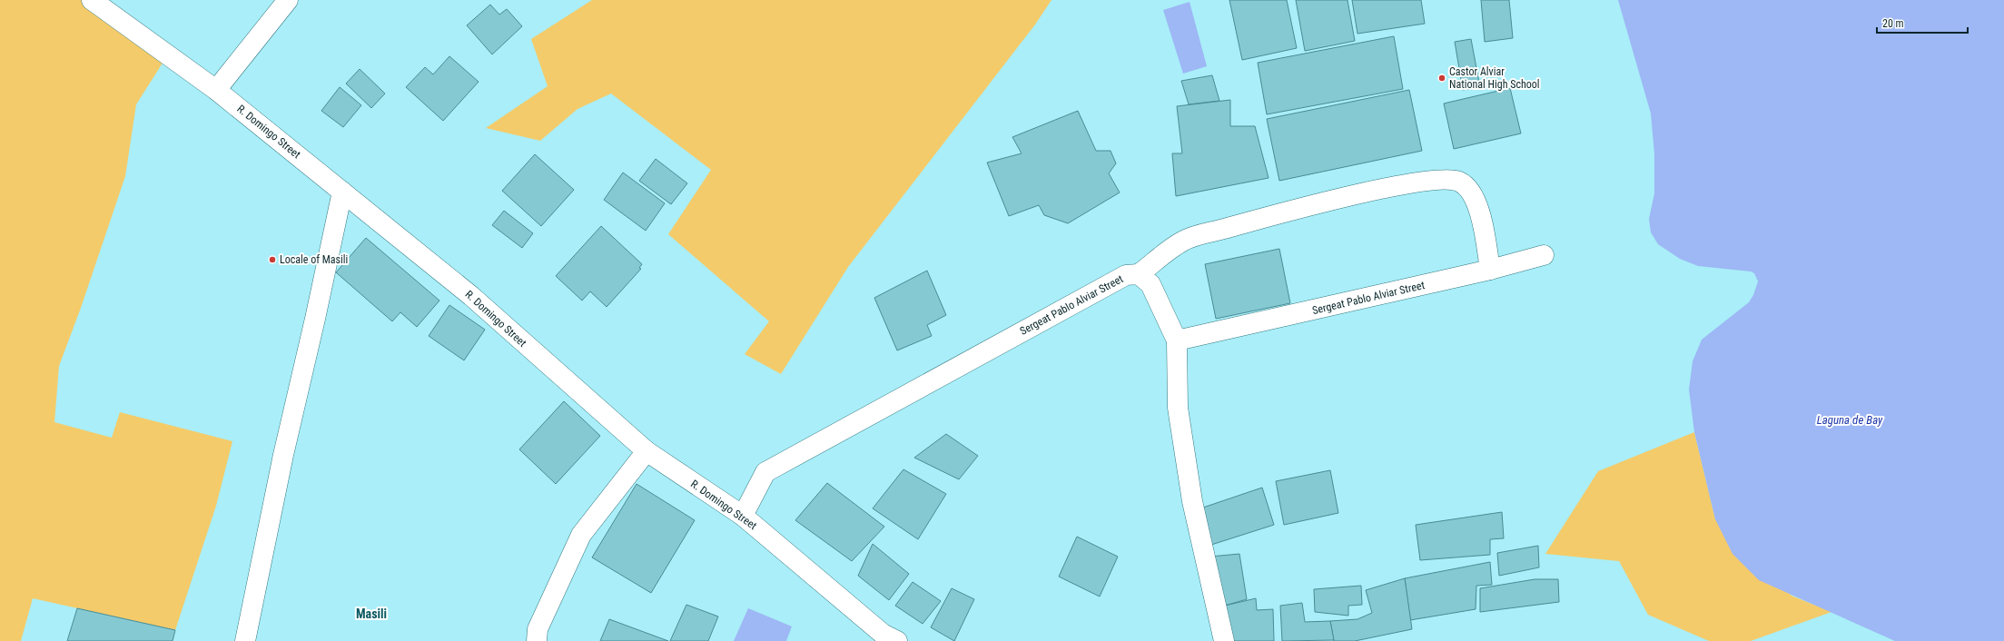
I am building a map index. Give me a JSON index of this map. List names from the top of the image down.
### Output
{
  "streets": {
    "street": ["R. Domingo Street", "Sergeat Pablo Alviar Street"]
  },
  "crossings": [
    ["R. Domingo Street", "Sergeat Pablo Alviar Street"]
  ],
  "districts": ["Masili"],
  "water": ["Laguna de Bay"],
  "places": ["Castor Alviar National High School", "Locale of Masili"],
  "scale_bar": "20 m"
}
